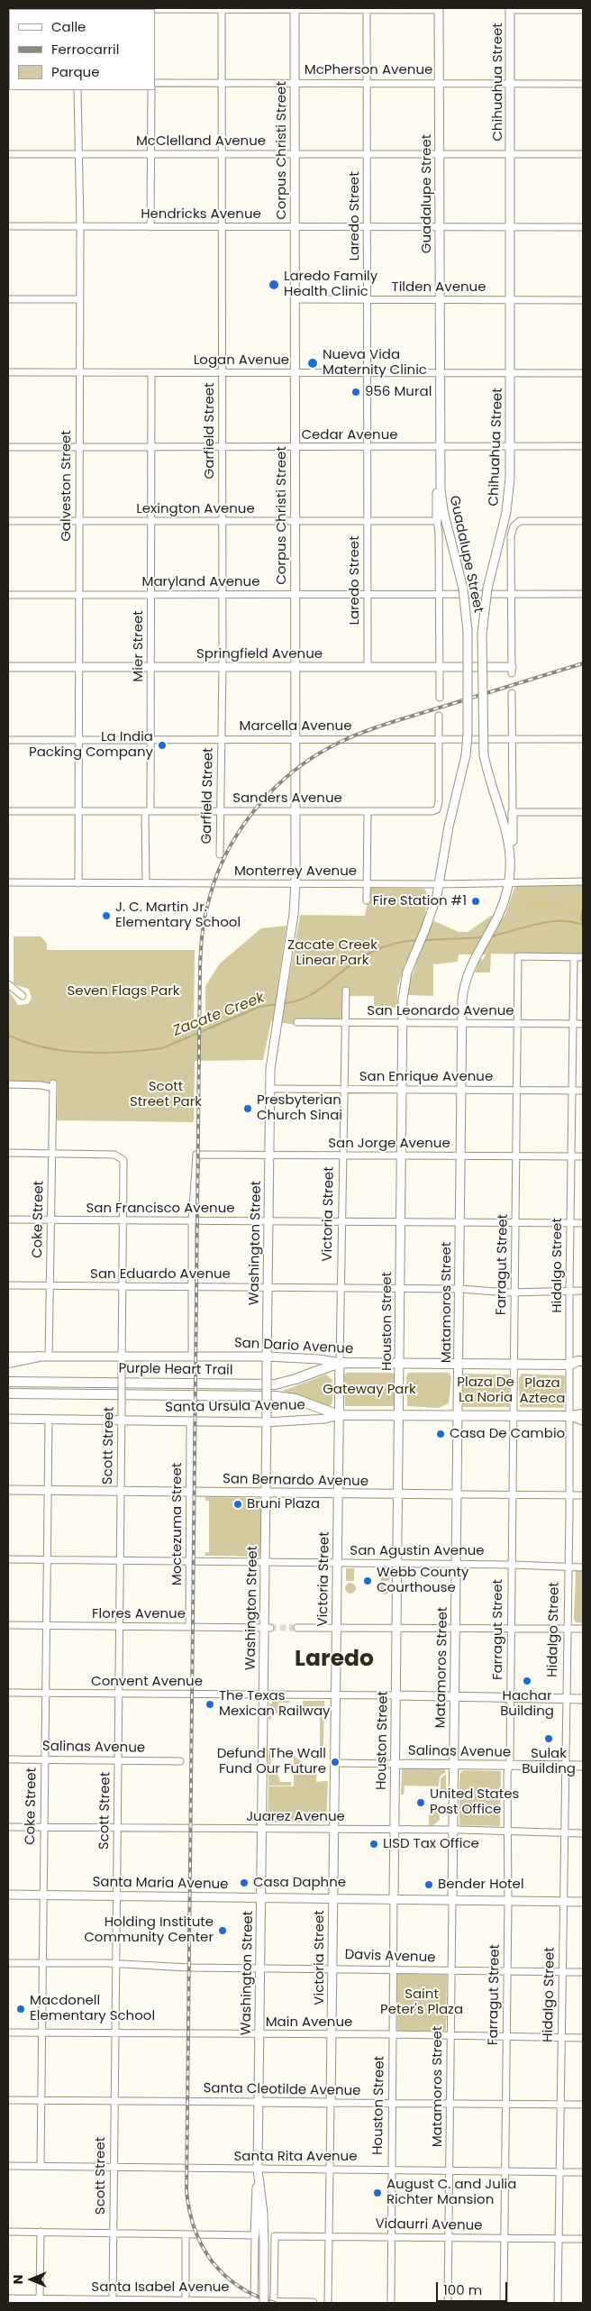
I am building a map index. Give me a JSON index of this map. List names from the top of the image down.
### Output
{
  "streets": {
    "highway": ["San Dario Avenue", "Purple Heart Trail", "Santa Ursula Avenue"],
    "main road": [
      "Chihuahua Street",
      "Corpus Christi Street",
      "Guadalupe Street",
      "Springfield Avenue",
      "Victoria Street",
      "Washington Street",
      "Matamoros Street",
      "Houston Street",
      "San Bernardo Avenue",
      "Convent Avenue",
      "Salinas Avenue",
      "Santa Maria Avenue",
      "Santa Cleotilde Avenue",
      "Santa Isabel Avenue"
    ],
    "street": [
      "McPherson Avenue",
      "McClelland Avenue",
      "Hendricks Avenue",
      "Laredo Street",
      "Tilden Avenue",
      "Logan Avenue",
      "Garfield Street",
      "Cedar Avenue",
      "Galveston Street",
      "Lexington Avenue",
      "Maryland Avenue",
      "Mier Street",
      "Marcella Avenue",
      "Sanders Avenue",
      "Monterrey Avenue",
      "San Leonardo Avenue",
      "San Enrique Avenue",
      "San Jorge Avenue",
      "San Francisco Avenue",
      "Coke Street",
      "Farragut Street",
      "Hidalgo Street",
      "San Eduardo Avenue",
      "Scott Street",
      "Moctezuma Street",
      "San Agustin Avenue",
      "Flores Avenue",
      "Juarez Avenue",
      "Davis Avenue",
      "Main Avenue",
      "Santa Rita Avenue",
      "Vidaurri Avenue"
    ]
  },
  "crossings": [
    ["McPherson Avenue", "Chihuahua Street"],
    ["McPherson Avenue", "Corpus Christi Street"],
    ["McPherson Avenue", "Guadalupe Street"],
    ["McPherson Avenue", "Laredo Street"],
    ["McPherson Avenue", "Garfield Street"],
    ["Chihuahua Street", "McClelland Avenue"],
    ["Chihuahua Street", "Hendricks Avenue"],
    ["Chihuahua Street", "Tilden Avenue"],
    ["Chihuahua Street", "Logan Avenue"],
    ["Chihuahua Street", "Cedar Avenue"],
    ["Chihuahua Street", "Monterrey Avenue"],
    ["Chihuahua Street", "Matamoros Street"],
    ["McClelland Avenue", "Corpus Christi Street"],
    ["McClelland Avenue", "Guadalupe Street"],
    ["McClelland Avenue", "Laredo Street"],
    ["McClelland Avenue", "Garfield Street"],
    ["McClelland Avenue", "Galveston Street"],
    ["Corpus Christi Street", "Hendricks Avenue"],
    ["Corpus Christi Street", "Tilden Avenue"],
    ["Corpus Christi Street", "Logan Avenue"],
    ["Corpus Christi Street", "Cedar Avenue"],
    ["Corpus Christi Street", "Lexington Avenue"],
    ["Corpus Christi Street", "Maryland Avenue"],
    ["Corpus Christi Street", "Springfield Avenue"],
    ["Corpus Christi Street", "Marcella Avenue"],
    ["Corpus Christi Street", "Sanders Avenue"],
    ["Corpus Christi Street", "Monterrey Avenue"],
    ["Corpus Christi Street", "Washington Street"],
    ["Guadalupe Street", "Hendricks Avenue"],
    ["Guadalupe Street", "Tilden Avenue"],
    ["Guadalupe Street", "Logan Avenue"],
    ["Guadalupe Street", "Cedar Avenue"],
    ["Guadalupe Street", "Lexington Avenue"],
    ["Guadalupe Street", "Maryland Avenue"],
    ["Guadalupe Street", "Springfield Avenue"],
    ["Guadalupe Street", "Monterrey Avenue"],
    ["Guadalupe Street", "Houston Street"],
    ["Hendricks Avenue", "Laredo Street"],
    ["Hendricks Avenue", "Garfield Street"],
    ["Hendricks Avenue", "Galveston Street"],
    ["Laredo Street", "Tilden Avenue"],
    ["Laredo Street", "Logan Avenue"],
    ["Laredo Street", "Cedar Avenue"],
    ["Laredo Street", "Lexington Avenue"],
    ["Laredo Street", "Maryland Avenue"],
    ["Laredo Street", "Springfield Avenue"],
    ["Logan Avenue", "Garfield Street"],
    ["Logan Avenue", "Galveston Street"],
    ["Logan Avenue", "Mier Street"],
    ["Garfield Street", "Cedar Avenue"],
    ["Garfield Street", "Lexington Avenue"],
    ["Garfield Street", "Maryland Avenue"],
    ["Garfield Street", "Springfield Avenue"],
    ["Garfield Street", "Marcella Avenue"],
    ["Garfield Street", "Sanders Avenue"],
    ["Cedar Avenue", "Galveston Street"],
    ["Cedar Avenue", "Mier Street"],
    ["Galveston Street", "Lexington Avenue"],
    ["Galveston Street", "Maryland Avenue"],
    ["Galveston Street", "Springfield Avenue"],
    ["Galveston Street", "Marcella Avenue"],
    ["Galveston Street", "Sanders Avenue"],
    ["Galveston Street", "Monterrey Avenue"],
    ["Lexington Avenue", "Mier Street"],
    ["Maryland Avenue", "Mier Street"],
    ["Mier Street", "Springfield Avenue"],
    ["Mier Street", "Marcella Avenue"],
    ["Mier Street", "Sanders Avenue"],
    ["Mier Street", "Monterrey Avenue"],
    ["Marcella Avenue", "Sanders Avenue"],
    ["San Leonardo Avenue", "Victoria Street"],
    ["San Leonardo Avenue", "Farragut Street"],
    ["San Leonardo Avenue", "Hidalgo Street"],
    ["San Leonardo Avenue", "Matamoros Street"],
    ["San Leonardo Avenue", "Houston Street"],
    ["San Enrique Avenue", "Victoria Street"],
    ["San Enrique Avenue", "Washington Street"],
    ["San Enrique Avenue", "Farragut Street"],
    ["San Enrique Avenue", "Hidalgo Street"],
    ["San Enrique Avenue", "Matamoros Street"],
    ["San Enrique Avenue", "Houston Street"],
    ["San Jorge Avenue", "San Francisco Avenue"],
    ["San Jorge Avenue", "Victoria Street"],
    ["San Jorge Avenue", "Washington Street"],
    ["San Jorge Avenue", "Farragut Street"],
    ["San Jorge Avenue", "Hidalgo Street"],
    ["San Jorge Avenue", "Matamoros Street"],
    ["San Jorge Avenue", "Houston Street"],
    ["San Francisco Avenue", "Victoria Street"],
    ["San Francisco Avenue", "Coke Street"],
    ["San Francisco Avenue", "Washington Street"],
    ["San Francisco Avenue", "Farragut Street"],
    ["San Francisco Avenue", "Hidalgo Street"],
    ["San Francisco Avenue", "Matamoros Street"],
    ["San Francisco Avenue", "Houston Street"],
    ["San Francisco Avenue", "Scott Street"],
    ["Victoria Street", "San Eduardo Avenue"],
    ["Victoria Street", "San Dario Avenue"],
    ["Victoria Street", "Purple Heart Trail"],
    ["Victoria Street", "Santa Ursula Avenue"],
    ["Victoria Street", "San Bernardo Avenue"],
    ["Victoria Street", "San Agustin Avenue"],
    ["Victoria Street", "Convent Avenue"],
    ["Victoria Street", "Salinas Avenue"],
    ["Victoria Street", "Juarez Avenue"],
    ["Victoria Street", "Santa Maria Avenue"],
    ["Victoria Street", "Davis Avenue"],
    ["Victoria Street", "Main Avenue"],
    ["Victoria Street", "Santa Cleotilde Avenue"],
    ["Victoria Street", "Santa Rita Avenue"],
    ["Victoria Street", "Vidaurri Avenue"],
    ["Coke Street", "San Eduardo Avenue"],
    ["Coke Street", "San Dario Avenue"],
    ["Coke Street", "Santa Ursula Avenue"],
    ["Coke Street", "Scott Street"],
    ["Coke Street", "San Bernardo Avenue"],
    ["Coke Street", "San Agustin Avenue"],
    ["Coke Street", "Flores Avenue"],
    ["Coke Street", "Convent Avenue"],
    ["Coke Street", "Salinas Avenue"],
    ["Coke Street", "Juarez Avenue"],
    ["Coke Street", "Santa Maria Avenue"],
    ["Coke Street", "Davis Avenue"],
    ["Coke Street", "Main Avenue"],
    ["Coke Street", "Santa Cleotilde Avenue"],
    ["Coke Street", "Santa Rita Avenue"],
    ["Washington Street", "San Eduardo Avenue"],
    ["Washington Street", "San Dario Avenue"],
    ["Washington Street", "Santa Ursula Avenue"],
    ["Washington Street", "San Bernardo Avenue"],
    ["Washington Street", "San Agustin Avenue"],
    ["Washington Street", "Flores Avenue"],
    ["Washington Street", "Convent Avenue"],
    ["Washington Street", "Juarez Avenue"],
    ["Washington Street", "Santa Maria Avenue"],
    ["Washington Street", "Davis Avenue"],
    ["Washington Street", "Main Avenue"],
    ["Washington Street", "Santa Cleotilde Avenue"],
    ["Washington Street", "Santa Rita Avenue"],
    ["Farragut Street", "Hidalgo Street"],
    ["Farragut Street", "San Eduardo Avenue"],
    ["Farragut Street", "San Dario Avenue"],
    ["Farragut Street", "Santa Ursula Avenue"],
    ["Farragut Street", "San Bernardo Avenue"],
    ["Farragut Street", "San Agustin Avenue"],
    ["Farragut Street", "Convent Avenue"],
    ["Farragut Street", "Salinas Avenue"],
    ["Farragut Street", "Juarez Avenue"],
    ["Farragut Street", "Santa Maria Avenue"],
    ["Farragut Street", "Davis Avenue"],
    ["Farragut Street", "Main Avenue"],
    ["Farragut Street", "Santa Cleotilde Avenue"],
    ["Farragut Street", "Santa Rita Avenue"],
    ["Farragut Street", "Vidaurri Avenue"],
    ["Hidalgo Street", "San Eduardo Avenue"],
    ["Hidalgo Street", "San Dario Avenue"],
    ["Hidalgo Street", "Santa Ursula Avenue"],
    ["Hidalgo Street", "San Bernardo Avenue"],
    ["Hidalgo Street", "San Agustin Avenue"],
    ["Hidalgo Street", "Convent Avenue"],
    ["Hidalgo Street", "Salinas Avenue"],
    ["Hidalgo Street", "Juarez Avenue"],
    ["Hidalgo Street", "Santa Maria Avenue"],
    ["Hidalgo Street", "Davis Avenue"],
    ["Hidalgo Street", "Main Avenue"],
    ["Hidalgo Street", "Santa Cleotilde Avenue"],
    ["Hidalgo Street", "Santa Rita Avenue"],
    ["Hidalgo Street", "Vidaurri Avenue"],
    ["San Eduardo Avenue", "Matamoros Street"],
    ["San Eduardo Avenue", "Houston Street"],
    ["San Eduardo Avenue", "Scott Street"],
    ["Matamoros Street", "San Dario Avenue"],
    ["Matamoros Street", "Santa Ursula Avenue"],
    ["Matamoros Street", "San Bernardo Avenue"],
    ["Matamoros Street", "San Agustin Avenue"],
    ["Matamoros Street", "Convent Avenue"],
    ["Matamoros Street", "Salinas Avenue"],
    ["Matamoros Street", "Juarez Avenue"],
    ["Matamoros Street", "Santa Maria Avenue"],
    ["Matamoros Street", "Davis Avenue"],
    ["Matamoros Street", "Main Avenue"],
    ["Matamoros Street", "Santa Cleotilde Avenue"],
    ["Matamoros Street", "Santa Rita Avenue"],
    ["Matamoros Street", "Vidaurri Avenue"],
    ["Houston Street", "San Dario Avenue"],
    ["Houston Street", "Santa Ursula Avenue"],
    ["Houston Street", "San Bernardo Avenue"],
    ["Houston Street", "San Agustin Avenue"],
    ["Houston Street", "Convent Avenue"],
    ["Houston Street", "Salinas Avenue"],
    ["Houston Street", "Juarez Avenue"],
    ["Houston Street", "Santa Maria Avenue"],
    ["Houston Street", "Davis Avenue"],
    ["Houston Street", "Main Avenue"],
    ["Houston Street", "Santa Cleotilde Avenue"],
    ["Houston Street", "Santa Rita Avenue"],
    ["Houston Street", "Vidaurri Avenue"],
    ["San Dario Avenue", "Purple Heart Trail"],
    ["San Dario Avenue", "Scott Street"],
    ["Purple Heart Trail", "Santa Ursula Avenue"],
    ["Santa Ursula Avenue", "Scott Street"],
    ["Santa Ursula Avenue", "Moctezuma Street"],
    ["Scott Street", "San Bernardo Avenue"],
    ["Scott Street", "San Agustin Avenue"],
    ["Scott Street", "Flores Avenue"],
    ["Scott Street", "Convent Avenue"],
    ["Scott Street", "Salinas Avenue"],
    ["Scott Street", "Juarez Avenue"],
    ["Scott Street", "Santa Maria Avenue"],
    ["Scott Street", "Davis Avenue"],
    ["Scott Street", "Main Avenue"],
    ["Scott Street", "Santa Cleotilde Avenue"],
    ["Scott Street", "Santa Rita Avenue"],
    ["Scott Street", "Santa Isabel Avenue"],
    ["San Bernardo Avenue", "Moctezuma Street"],
    ["Moctezuma Street", "San Agustin Avenue"],
    ["Moctezuma Street", "Flores Avenue"]
  ],
  "districts": ["Laredo"],
  "water": ["Zacate Creek"],
  "parks": [
    "Zacate Creek Linear Park",
    "Seven Flags Park",
    "Scott Street Park",
    "Plaza De La Noria",
    "Plaza Azteca",
    "Gateway Park",
    "Saint Peter's Plaza"
  ],
  "places": [
    "Laredo Family Health Clinic",
    "Nueva Vida Maternity Clinic",
    "956 Mural",
    "La India Packing Company",
    "Fire Station #1",
    "J. C. Martin Jr. Elementary School",
    "Presbyterian Church Sinai",
    "Casa De Cambio",
    "Bruni Plaza",
    "Webb County Courthouse",
    "Hachar Building",
    "The Texas Mexican Railway",
    "Sulak Building",
    "Defund The Wall Fund Our Future",
    "United States Post Office",
    "LISD Tax Office",
    "Casa Daphne",
    "Bender Hotel",
    "Holding Institute Community Center",
    "Macdonell Elementary School",
    "August C. and Julia Richter Mansion"
  ],
  "legend": ["Calle", "Ferrocarril", "Parque"],
  "scale_bar": "100 m",
  "north": "left"
}
